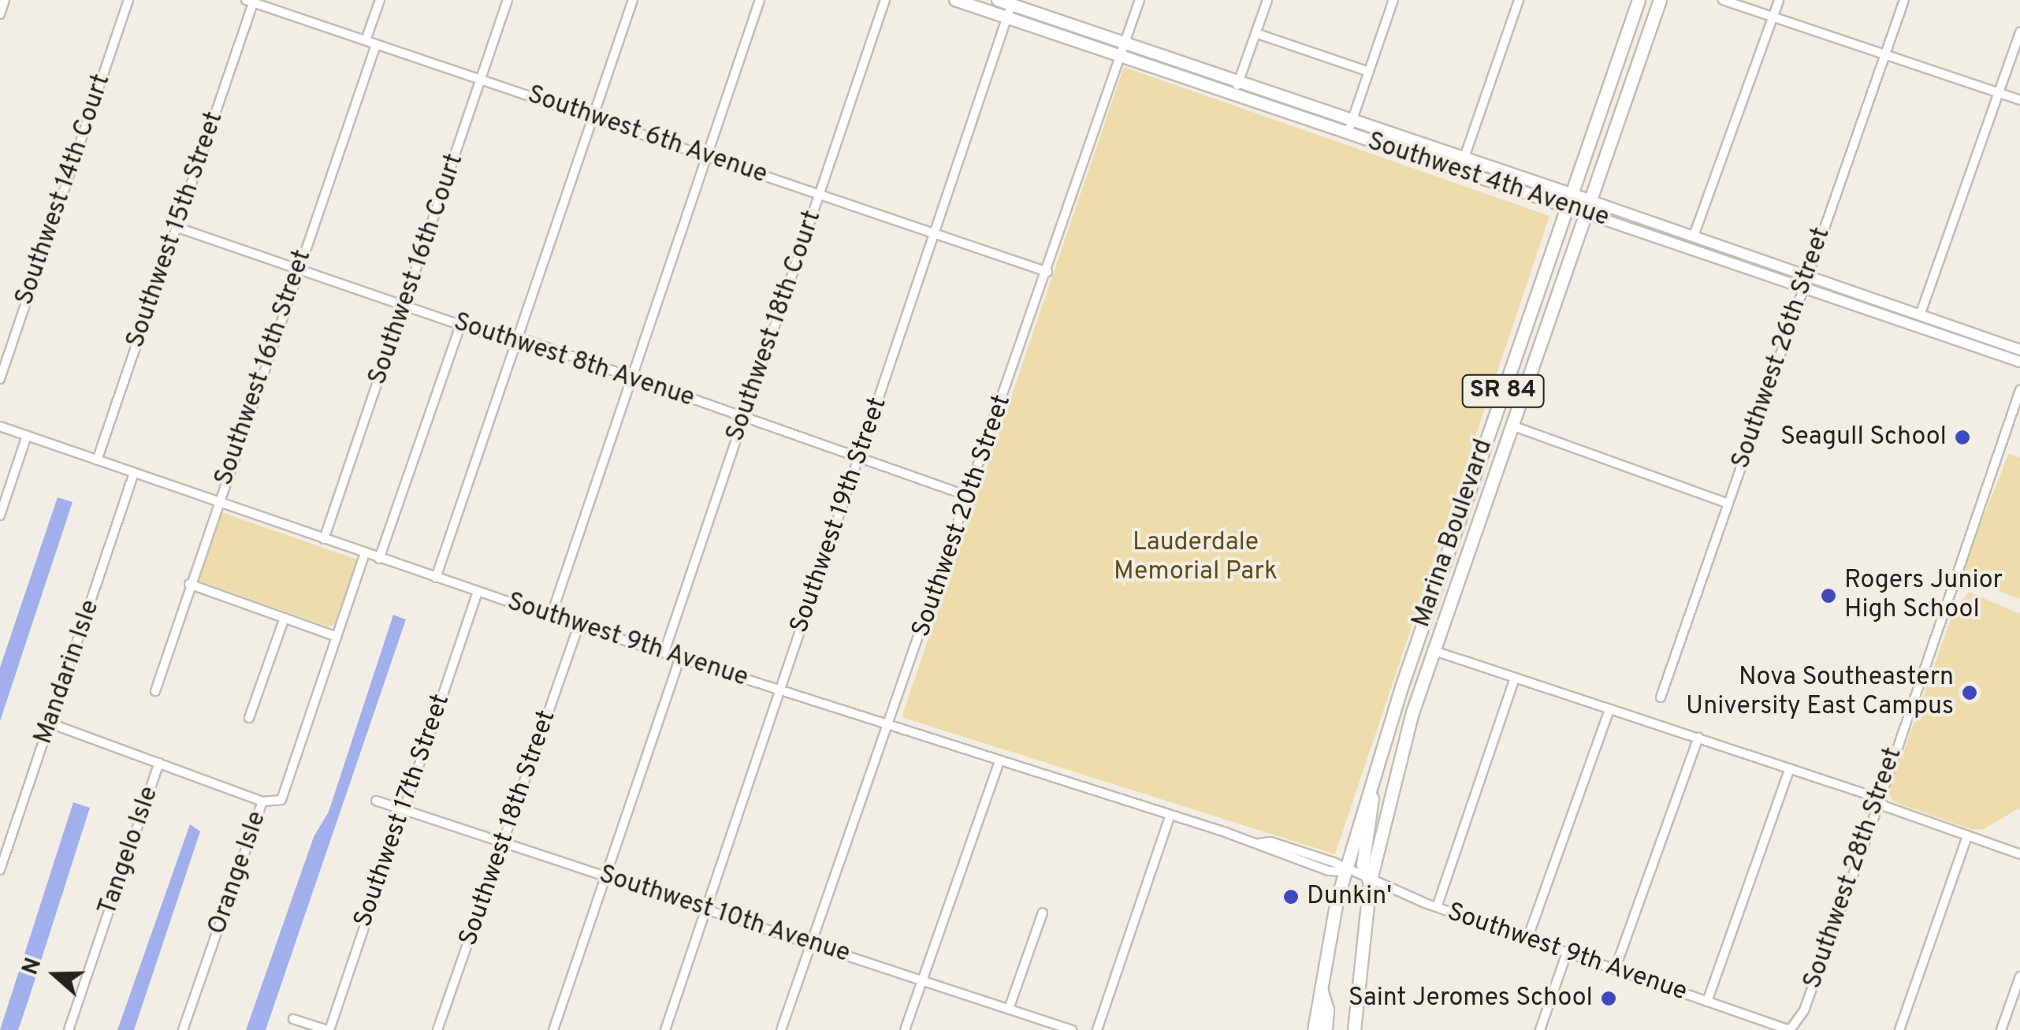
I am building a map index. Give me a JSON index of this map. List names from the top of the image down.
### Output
{
  "streets": {
    "main road": ["Southwest 4th Avenue", "SR 84", "Marina Boulevard"],
    "street": [
      "Southwest 6th Avenue",
      "Southwest 14th Court",
      "Southwest 15th Street",
      "Southwest 16th Court",
      "Southwest 18th Court",
      "Southwest 26th Street",
      "Southwest 8th Avenue",
      "Southwest 16th Street",
      "Southwest 19th Street",
      "Southwest 20th Street",
      "Southwest 9th Avenue",
      "Mandarin Isle",
      "Southwest 17th Street",
      "Southwest 18th Street",
      "Tangelo Isle",
      "Southwest 28th Street",
      "Orange Isle",
      "Southwest 10th Avenue"
    ]
  },
  "crossings": [
    ["Southwest 6th Avenue", "Southwest 15th Street"],
    ["Southwest 6th Avenue", "Southwest 16th Court"],
    ["Southwest 6th Avenue", "Southwest 18th Court"],
    ["Southwest 6th Avenue", "Southwest 16th Street"],
    ["Southwest 6th Avenue", "Southwest 19th Street"],
    ["Southwest 6th Avenue", "Southwest 20th Street"],
    ["Southwest 4th Avenue", "Southwest 26th Street"],
    ["Southwest 4th Avenue", "Southwest 19th Street"],
    ["Southwest 4th Avenue", "Southwest 20th Street"],
    ["Southwest 4th Avenue", "Marina Boulevard"],
    ["Southwest 15th Street", "Southwest 8th Avenue"],
    ["Southwest 15th Street", "Southwest 9th Avenue"],
    ["Southwest 16th Court", "Southwest 8th Avenue"],
    ["Southwest 16th Court", "Southwest 9th Avenue"],
    ["Southwest 18th Court", "Southwest 8th Avenue"],
    ["Southwest 18th Court", "Southwest 9th Avenue"],
    ["Southwest 8th Avenue", "Southwest 16th Street"],
    ["Southwest 8th Avenue", "Southwest 19th Street"],
    ["Southwest 8th Avenue", "Southwest 20th Street"],
    ["Southwest 16th Street", "Southwest 9th Avenue"],
    ["Southwest 19th Street", "Southwest 9th Avenue"],
    ["Southwest 19th Street", "Southwest 10th Avenue"],
    ["Southwest 20th Street", "Southwest 9th Avenue"],
    ["Southwest 20th Street", "Southwest 10th Avenue"],
    ["Marina Boulevard", "Southwest 9th Avenue"],
    ["Southwest 9th Avenue", "Mandarin Isle"],
    ["Southwest 9th Avenue", "Southwest 17th Street"],
    ["Southwest 9th Avenue", "Southwest 18th Street"],
    ["Southwest 9th Avenue", "Southwest 28th Street"],
    ["Southwest 9th Avenue", "Orange Isle"],
    ["Southwest 17th Street", "Southwest 10th Avenue"],
    ["Southwest 18th Street", "Southwest 10th Avenue"]
  ],
  "parks": ["Lauderdale Memorial Park"],
  "places": [
    "Seagull School",
    "Rogers Junior High School",
    "Nova Southeastern University East Campus",
    "Dunkin'",
    "Saint Jeromes School"
  ],
  "north": "left"
}
